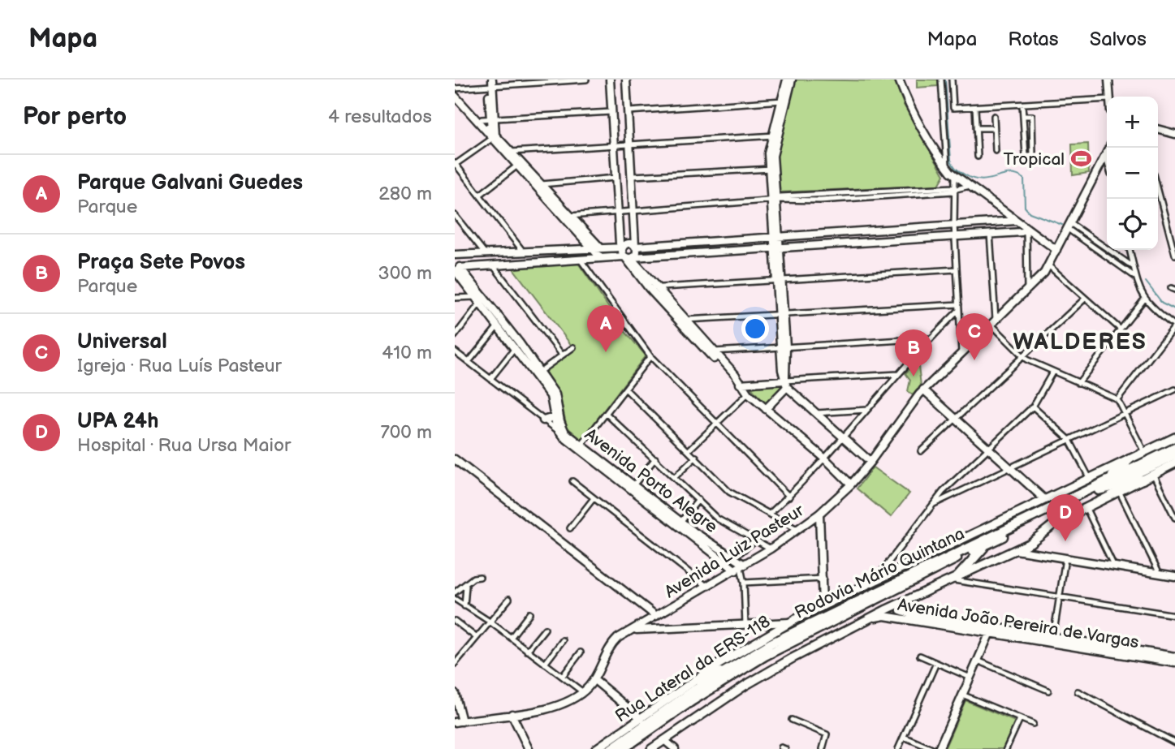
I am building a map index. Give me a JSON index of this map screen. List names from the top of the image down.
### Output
{
  "streets": {
    "highway": ["Rodovia Mário Quintana"],
    "main road": ["Rua Lateral da ERS-118"],
    "street": ["Avenida Porto Alegre", "Avenida Luiz Pasteur", "Avenida João Pereira de Vargas"]
  },
  "crossings": [
    ["Avenida Porto Alegre", "Avenida Luiz Pasteur"]
  ],
  "districts": ["WALDERES"],
  "places": {
    "sports": ["Tropical"]
  },
  "page": {
    "header": "Mapa",
    "nav": ["Mapa", "Rotas", "Salvos"],
    "heading": ["Por perto", "4 resultados"],
    "map_buttons": ["+", "−"],
    "list": [
      {
        "mark": "A",
        "name": "Parque Galvani Guedes",
        "note": "Parque",
        "value": "280 m"
      },
      {
        "mark": "B",
        "name": "Praça Sete Povos",
        "note": "Parque",
        "value": "300 m"
      },
      {
        "mark": "C",
        "name": "Universal",
        "note": "Igreja · Rua Luís Pasteur",
        "value": "410 m"
      },
      {
        "mark": "D",
        "name": "UPA 24h",
        "note": "Hospital · Rua Ursa Maior",
        "value": "700 m"
      }
    ],
    "pins": [
      "A",
      "C",
      "B",
      "D"
    ]
  }
}
